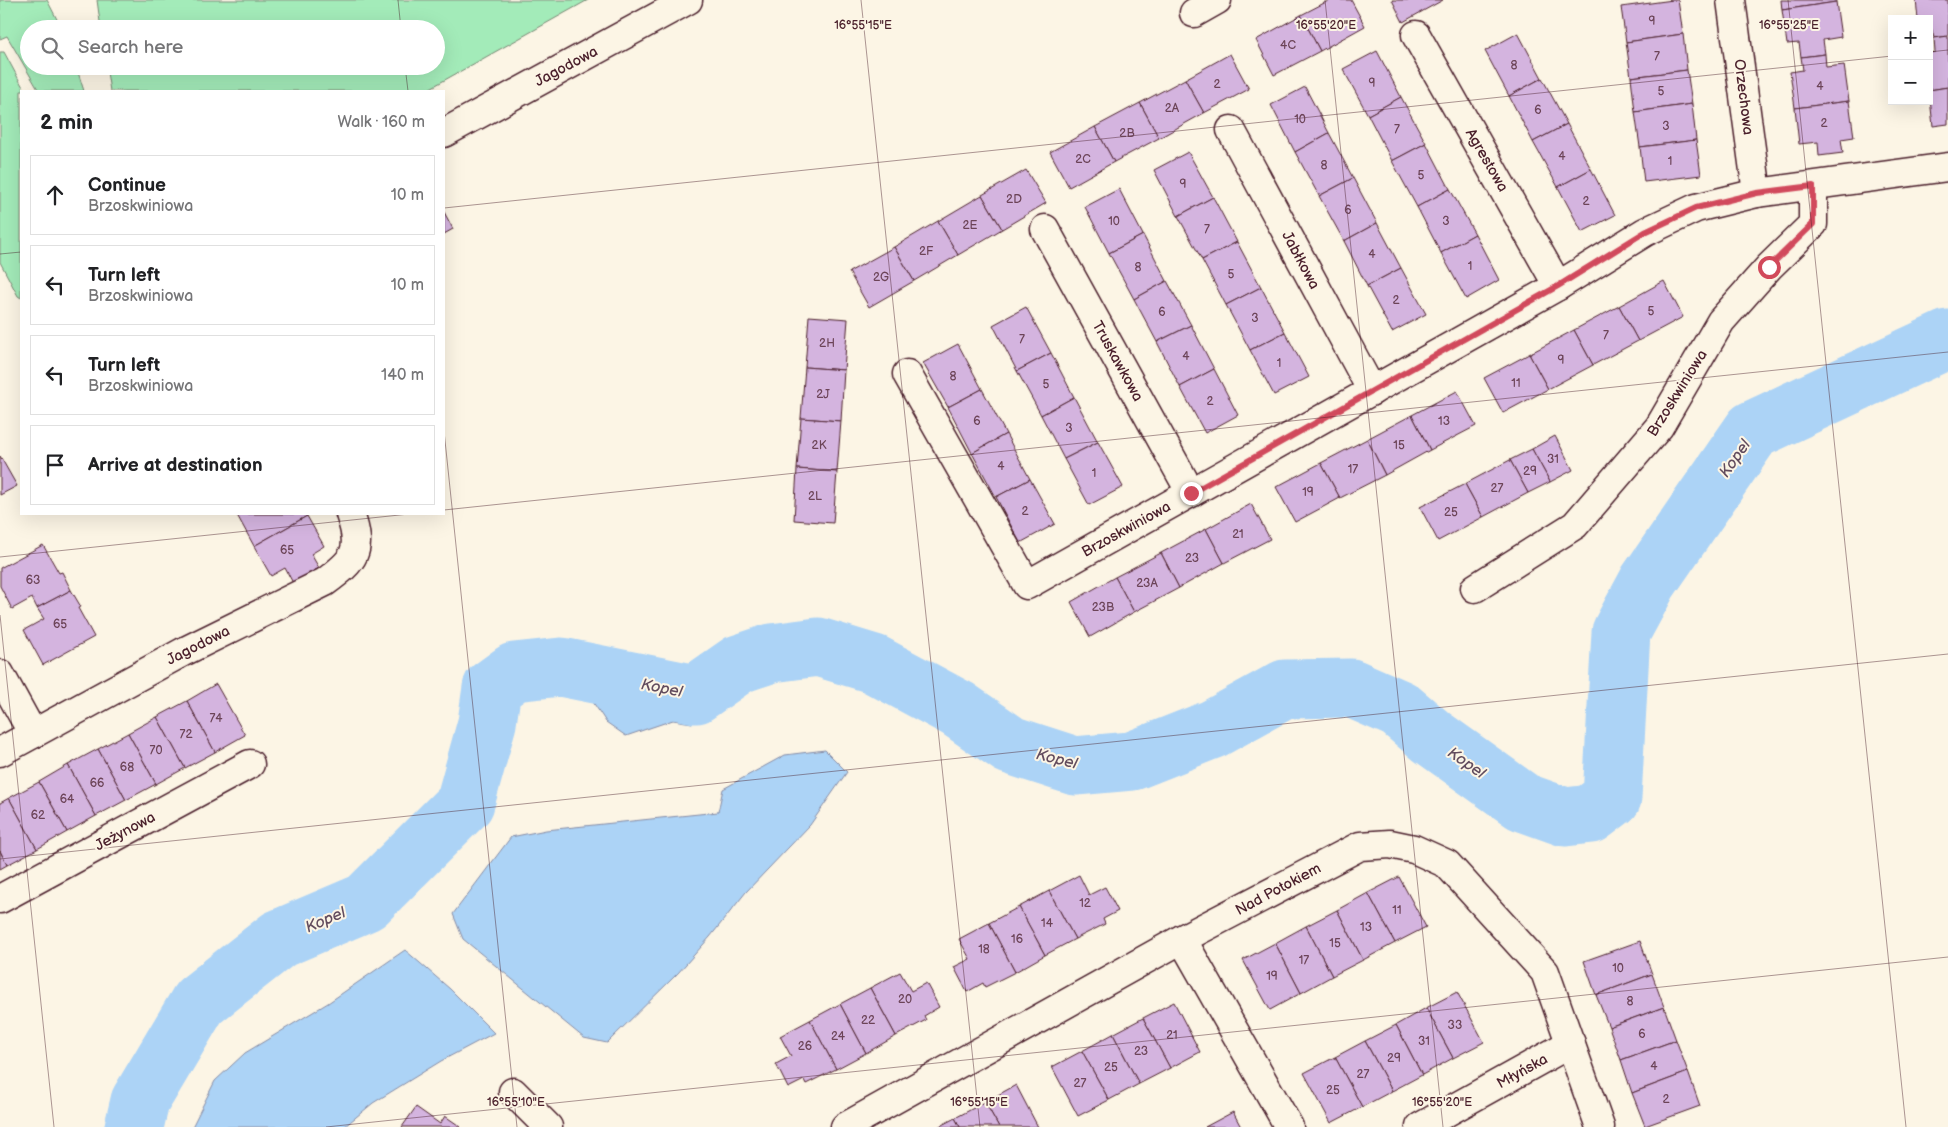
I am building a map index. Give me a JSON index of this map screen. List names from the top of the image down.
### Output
{
  "streets": {
    "street": [
      "Jagodowa",
      "Orzechowa",
      "Agrestowa",
      "Jabłkowa",
      "Truskawkowa",
      "Brzoskwiniowa",
      "Jeżynowa",
      "Nad Potokiem",
      "Młyńska"
    ]
  },
  "crossings": [
    ["Orzechowa", "Brzoskwiniowa"],
    ["Agrestowa", "Brzoskwiniowa"],
    ["Jabłkowa", "Brzoskwiniowa"],
    ["Truskawkowa", "Brzoskwiniowa"],
    ["Nad Potokiem", "Młyńska"]
  ],
  "water": ["Kopel"],
  "house_numbers": [
    "9",
    "4C",
    "7",
    "8",
    "9",
    "2",
    "4",
    "5",
    "2A",
    "6",
    "10",
    "2",
    "3",
    "7",
    "2B",
    "4",
    "2C",
    "1",
    "8",
    "5",
    "9",
    "2D",
    "2",
    "6",
    "10",
    "3",
    "2E",
    "7",
    "2F",
    "4",
    "1",
    "8",
    "5",
    "2G",
    "2",
    "5",
    "6",
    "3",
    "7",
    "7",
    "2H",
    "4",
    "9",
    "1",
    "8",
    "11",
    "5",
    "2J",
    "2",
    "6",
    "13",
    "3",
    "2K",
    "15",
    "31",
    "4",
    "17",
    "29",
    "1",
    "27",
    "19",
    "2L",
    "2",
    "25",
    "21",
    "65",
    "23",
    "63",
    "23A",
    "23B",
    "65",
    "74",
    "72",
    "70",
    "68",
    "66",
    "64",
    "62",
    "12",
    "11",
    "14",
    "13",
    "16",
    "15",
    "18",
    "17",
    "10",
    "19",
    "20",
    "8",
    "22",
    "33",
    "6",
    "21",
    "24",
    "31",
    "26",
    "23",
    "29",
    "4",
    "25",
    "27",
    "27",
    "25",
    "2"
  ],
  "page": {
    "map_buttons": ["+", "−"],
    "search": "Search here",
    "heading": ["2 min", "Walk · 160 m"],
    "list": [
      ["Continue", "Brzoskwiniowa", "10 m"],
      ["Turn left", "Brzoskwiniowa", "10 m"],
      ["Turn left", "Brzoskwiniowa", "140 m"],
      "Arrive at destination"
    ]
  },
  "coordinates": [
    "16°55'15\"E",
    "16°55'20\"E",
    "16°55'25\"E",
    "16°55'10\"E"
  ]
}
